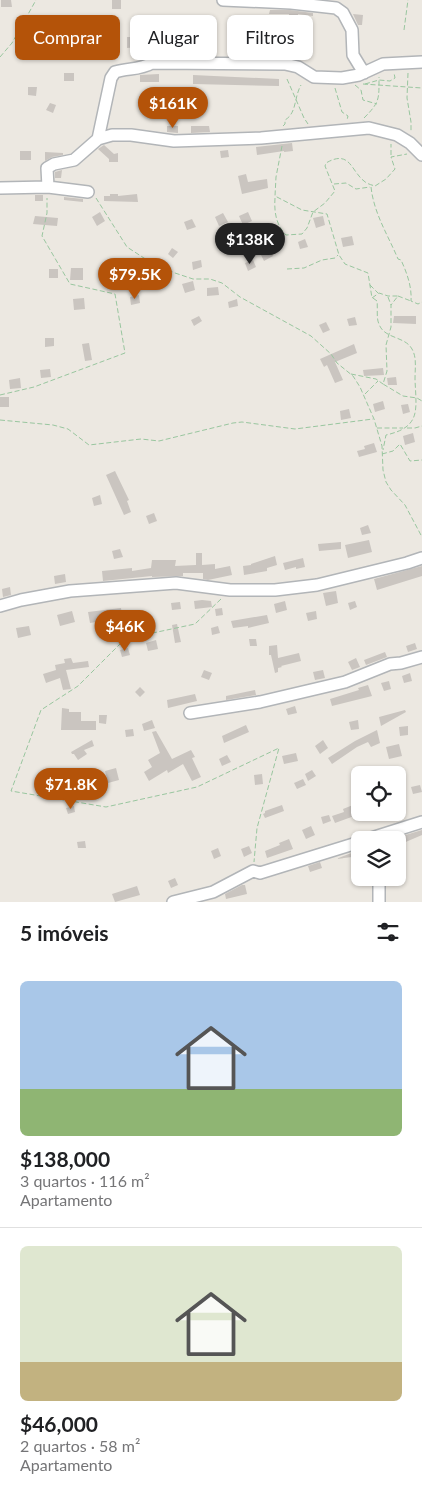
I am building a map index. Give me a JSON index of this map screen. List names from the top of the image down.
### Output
{
  "page": {
    "chip": ["Comprar", "Alugar", "Filtros"],
    "price": [
      "$161K",
      "$138K",
      "$79.5K",
      "$46K",
      "$71.8K"
    ],
    "heading": "5 imóveis",
    "list": [
      {
        "name": "$138,000",
        "note": "3 quartos · 116 m² · Apartamento"
      },
      {
        "name": "$46,000",
        "note": "2 quartos · 58 m² · Apartamento"
      }
    ]
  }
}
